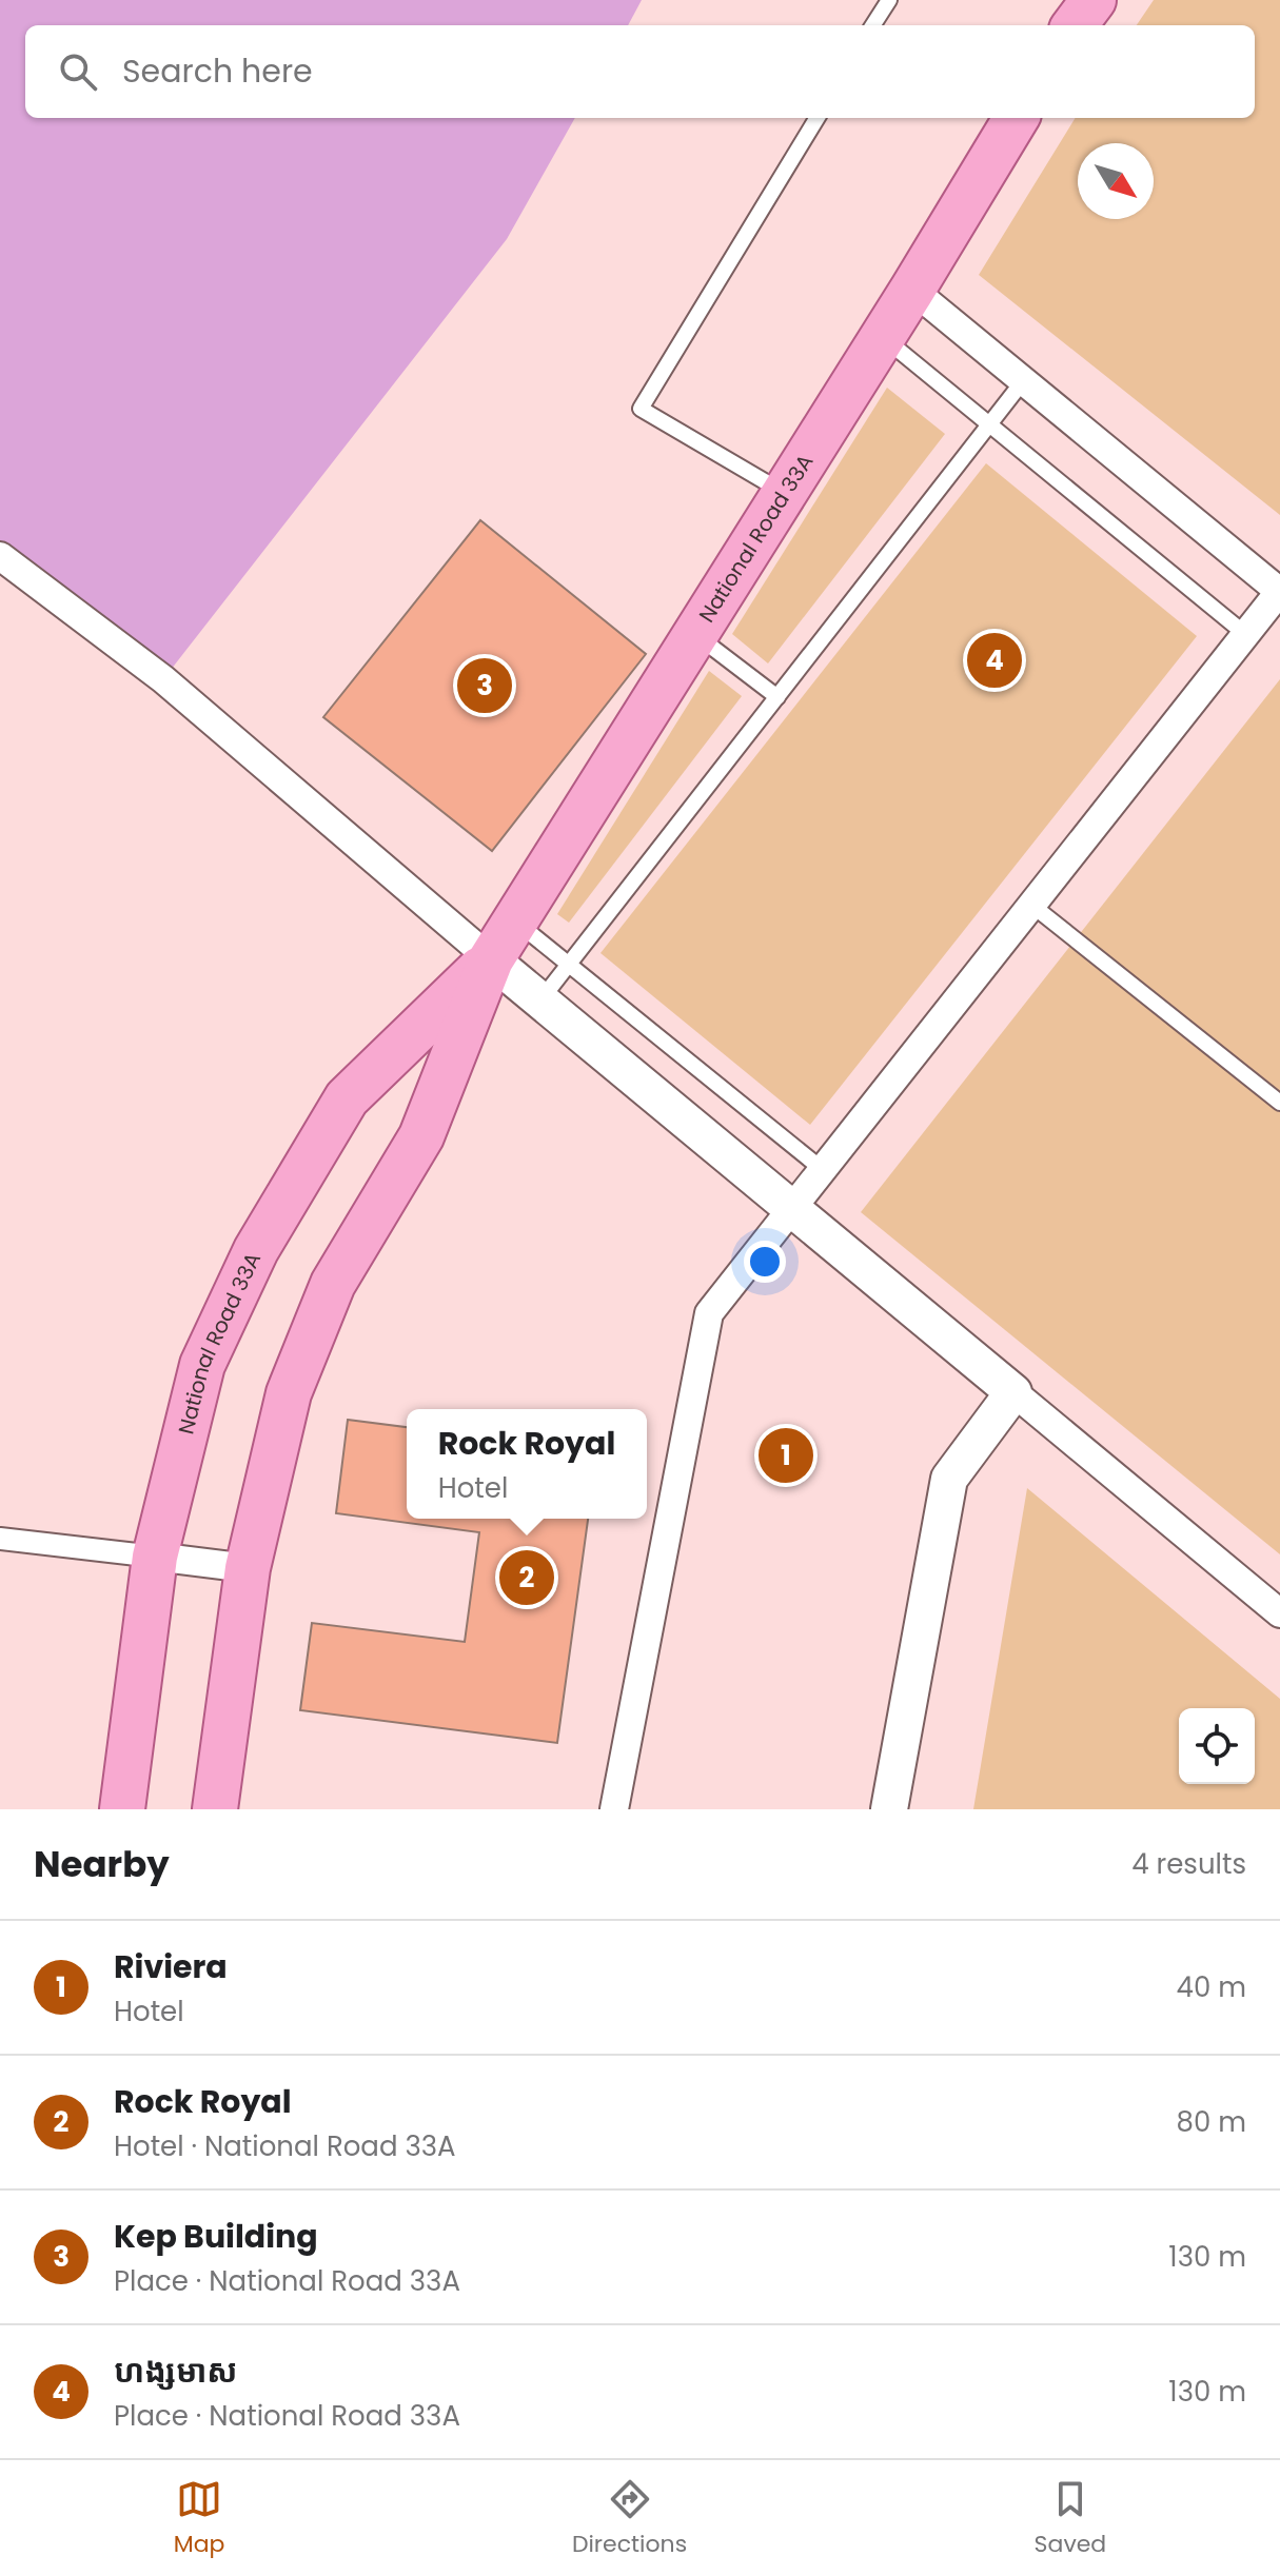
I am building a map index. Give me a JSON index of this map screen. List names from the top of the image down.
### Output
{
  "streets": {
    "main road": ["National Road 33A"]
  },
  "north": "bottom right",
  "page": {
    "search": "Search here",
    "pins": [
      "4",
      "3",
      "1",
      "2"
    ],
    "popup": ["Rock Royal", "Hotel"],
    "heading": ["Nearby", "4 results"],
    "list": [
      {
        "mark": "1",
        "name": "Riviera",
        "note": "Hotel",
        "value": "40 m"
      },
      {
        "mark": "2",
        "name": "Rock Royal",
        "note": "Hotel · National Road 33A",
        "value": "80 m"
      },
      {
        "mark": "3",
        "name": "Kep Building",
        "note": "Place · National Road 33A",
        "value": "130 m"
      },
      {
        "mark": "4",
        "name": "ហង្សមាស",
        "note": "Place · National Road 33A",
        "value": "130 m"
      }
    ],
    "nav": ["Map", "Directions", "Saved"]
  }
}
